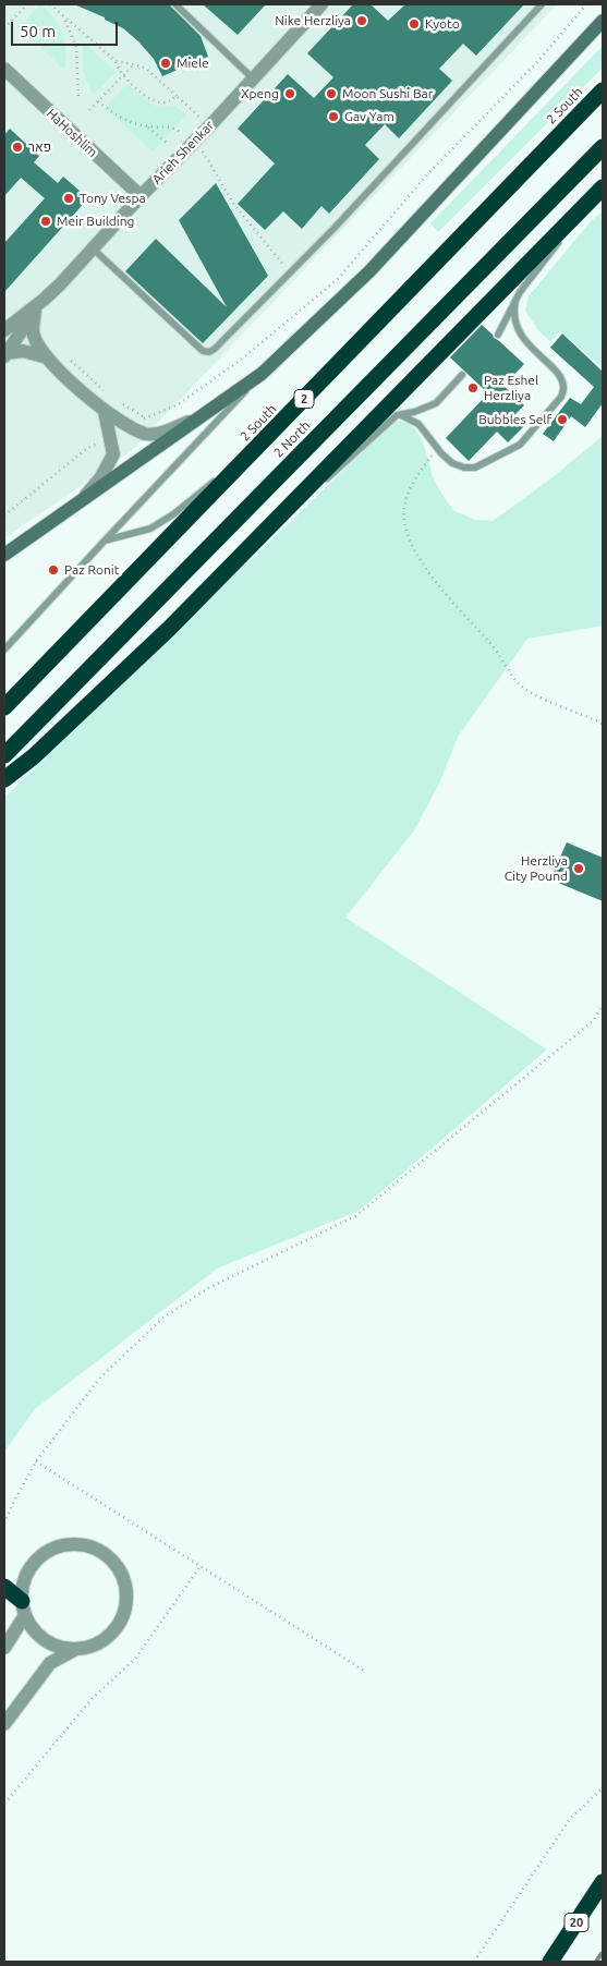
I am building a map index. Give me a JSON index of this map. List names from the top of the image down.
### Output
{
  "streets": {
    "highway": [
      "2 South",
      "2",
      "2 North",
      "20"
    ],
    "street": ["HaHoshlim", "Arieh Shenkar"]
  },
  "crossings": [
    ["HaHoshlim", "Arieh Shenkar"]
  ],
  "places": [
    "Nike Herzliya",
    "Kyoto",
    "Miele",
    "Xpeng",
    "Moon Sushi Bar",
    "Gav Yam",
    "פאר",
    "Tony Vespa",
    "Meir Building",
    "Paz Eshel Herzliya",
    "Bubbles Self",
    "Paz Ronit",
    "Herzliya City Pound"
  ],
  "scale_bar": "50 m"
}
